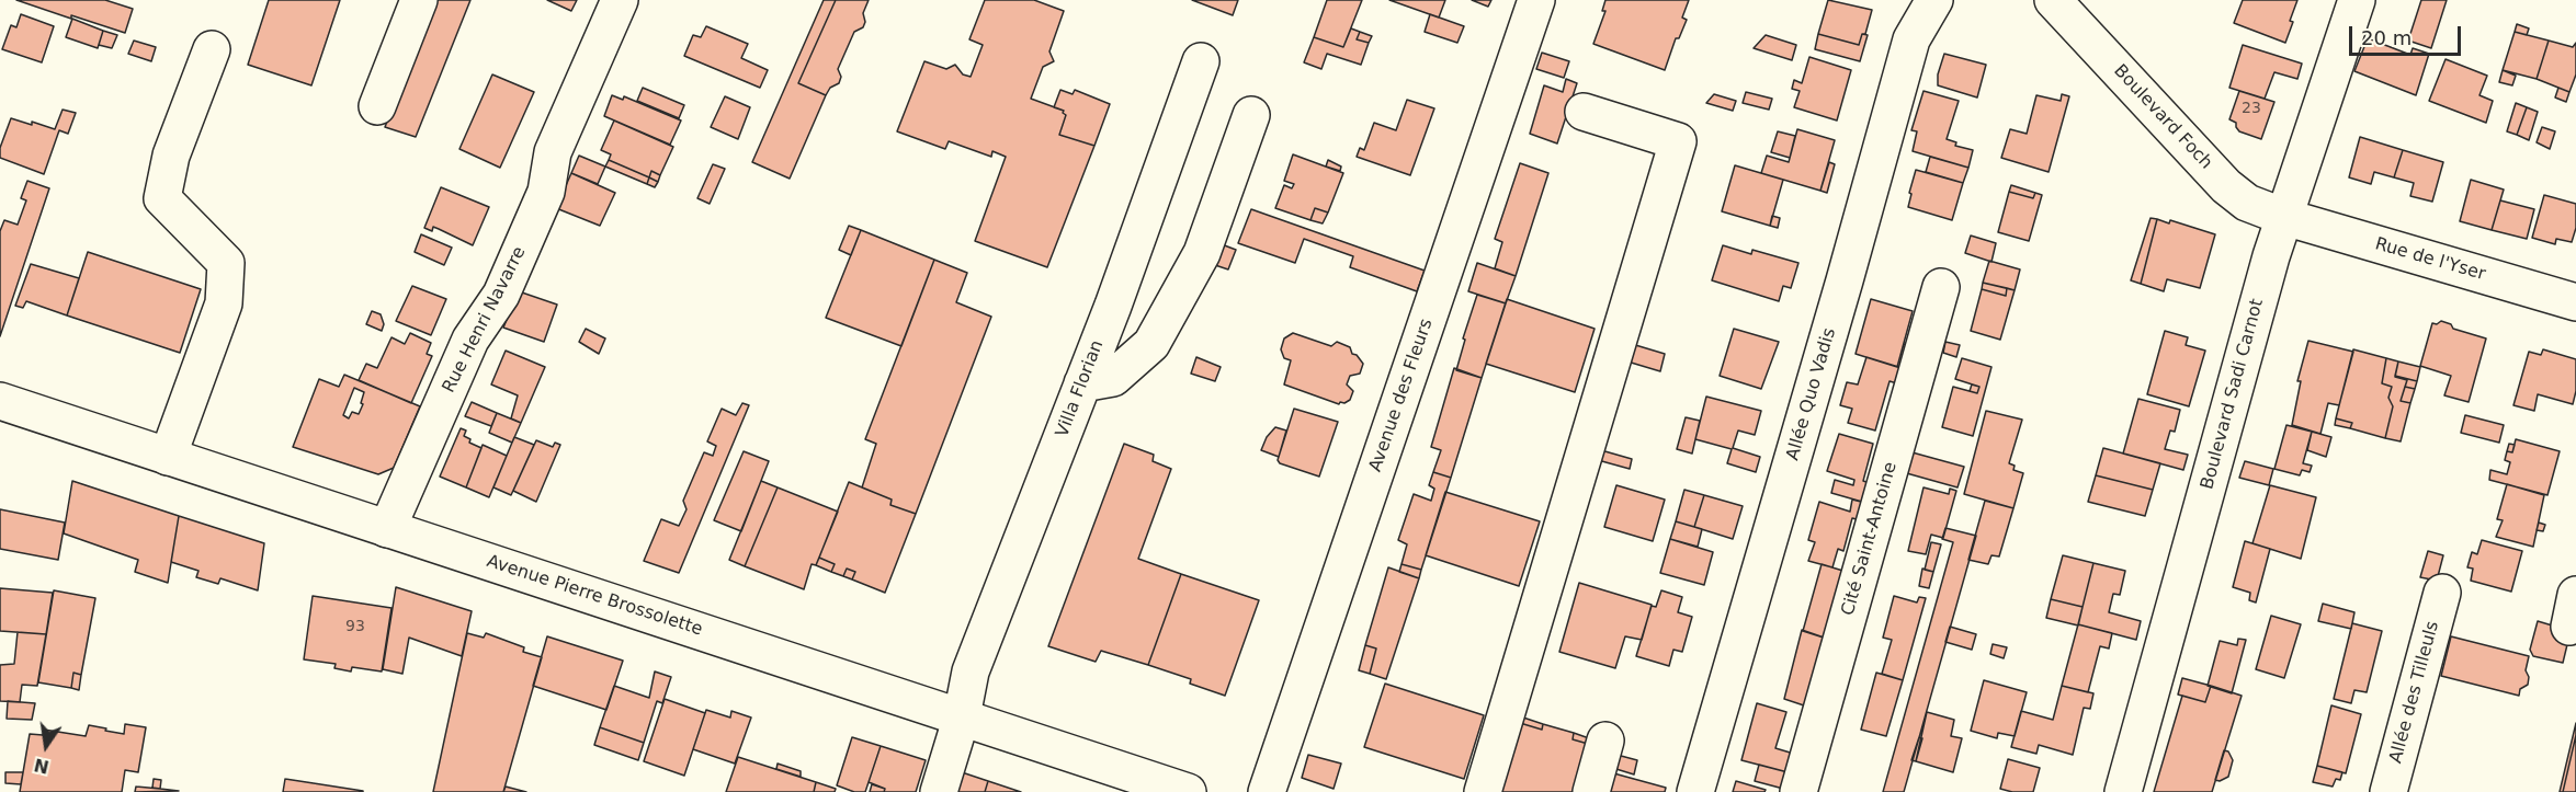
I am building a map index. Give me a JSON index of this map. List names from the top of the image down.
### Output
{
  "streets": {
    "street": [
      "Boulevard Foch",
      "Rue de l'Yser",
      "Rue Henri Navarre",
      "Villa Florian",
      "Allée Quo Vadis",
      "Boulevard Sadi Carnot",
      "Avenue des Fleurs",
      "Cité Saint-Antoine",
      "Avenue Pierre Brossolette",
      "Allée des Tilleuls"
    ]
  },
  "crossings": [
    ["Boulevard Foch", "Rue de l'Yser"],
    ["Boulevard Foch", "Boulevard Sadi Carnot"],
    ["Rue de l'Yser", "Boulevard Sadi Carnot"],
    ["Rue Henri Navarre", "Avenue Pierre Brossolette"],
    ["Villa Florian", "Avenue Pierre Brossolette"]
  ],
  "house_numbers": ["23", "93"],
  "scale_bar": "20 m",
  "north": "bottom"
}
